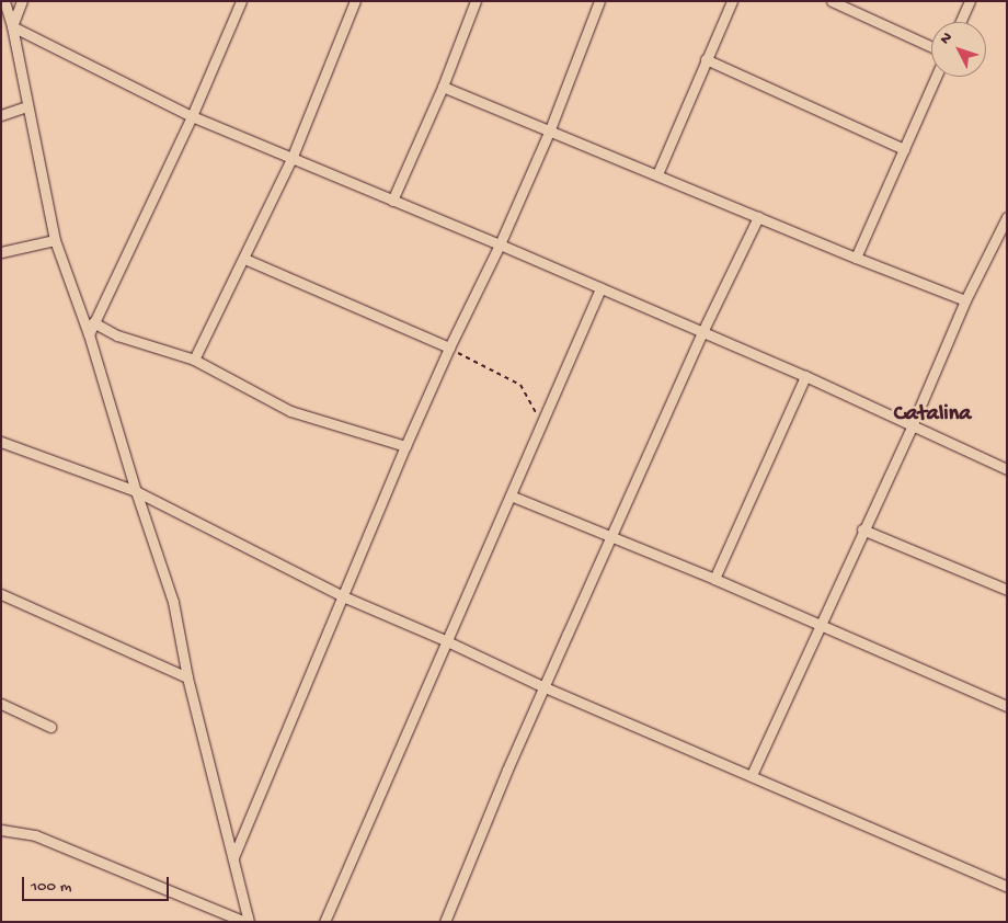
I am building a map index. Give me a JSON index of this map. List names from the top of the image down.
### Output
{
  "districts": ["Catalina"],
  "scale_bar": "100 m",
  "north": "top left"
}
